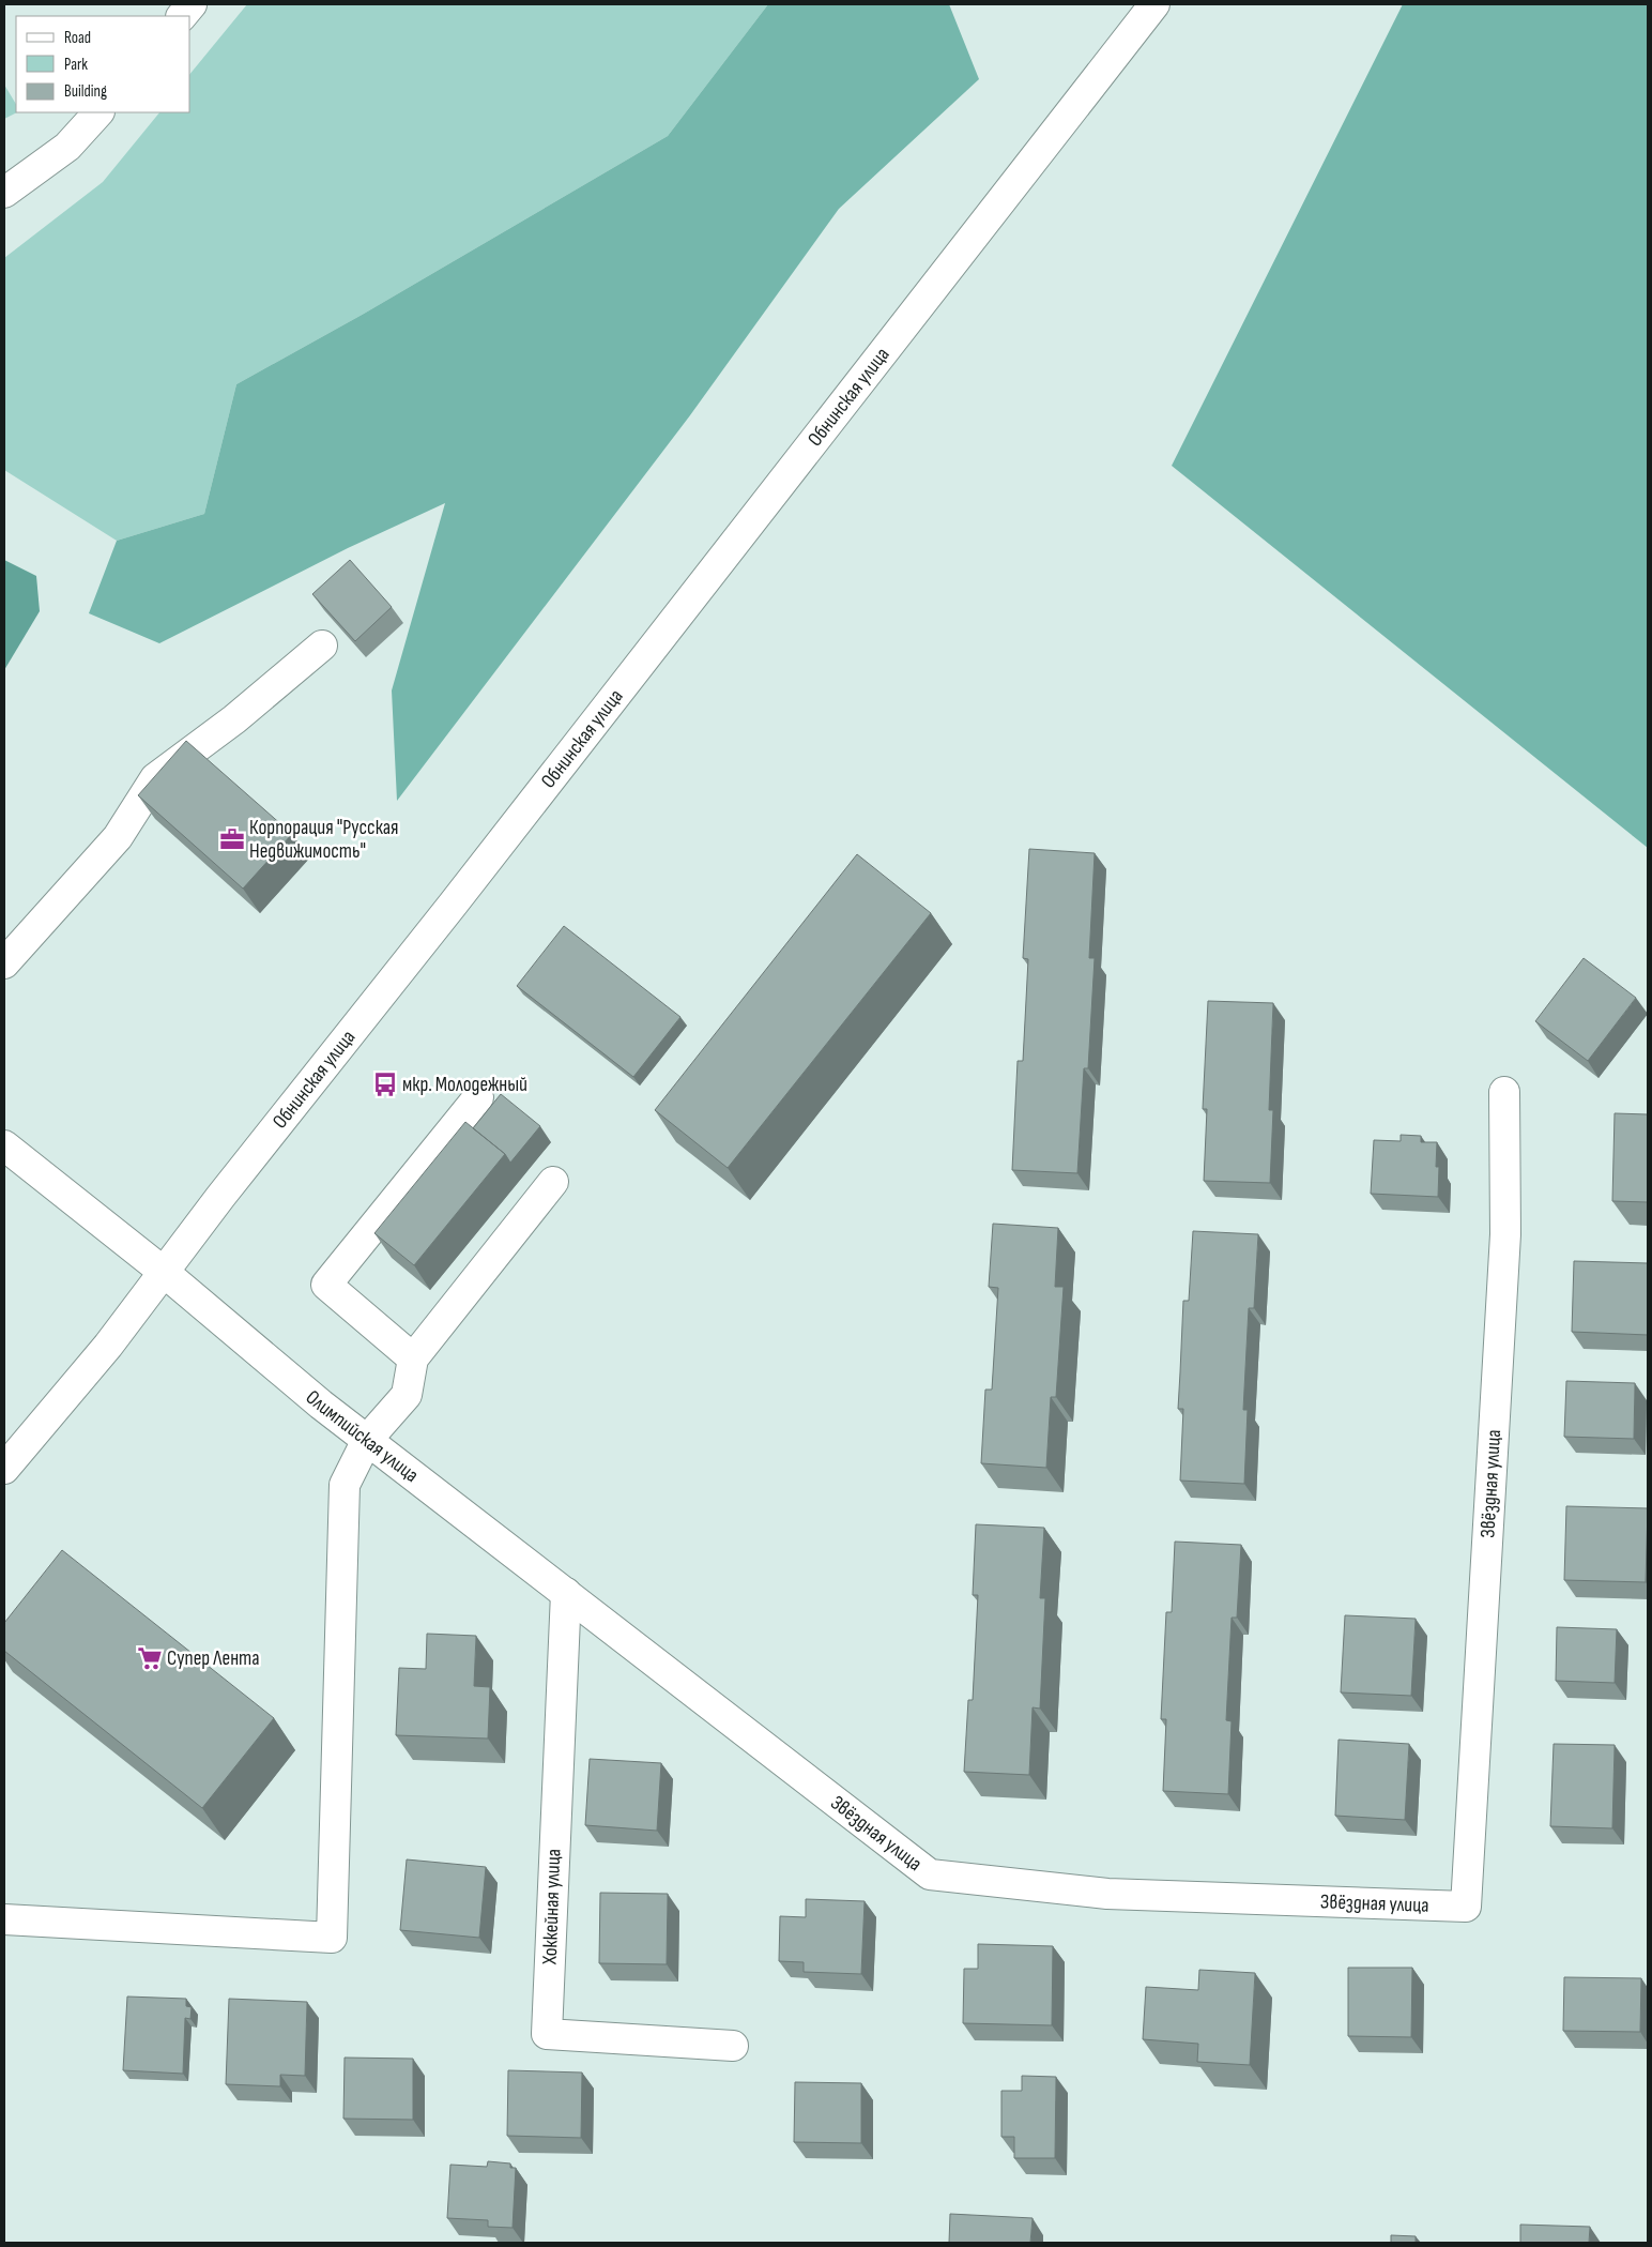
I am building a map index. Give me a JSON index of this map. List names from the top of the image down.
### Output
{
  "streets": {
    "street": [
      "Обнинская улица",
      "Олимпийская улица",
      "Звёздная улица",
      "Хоккейная улица"
    ]
  },
  "crossings": [
    ["Обнинская улица", "Олимпийская улица"],
    ["Олимпийская улица", "Звёздная улица"],
    ["Олимпийская улица", "Хоккейная улица"],
    ["Звёздная улица", "Хоккейная улица"]
  ],
  "places": {
    "office": ["Корпорация \"Русская Недвижимость\""],
    "bus stop": ["мкр. Молодежный"],
    "supermarket": ["Супер Лента"]
  },
  "legend": ["Road", "Park", "Building"]
}
